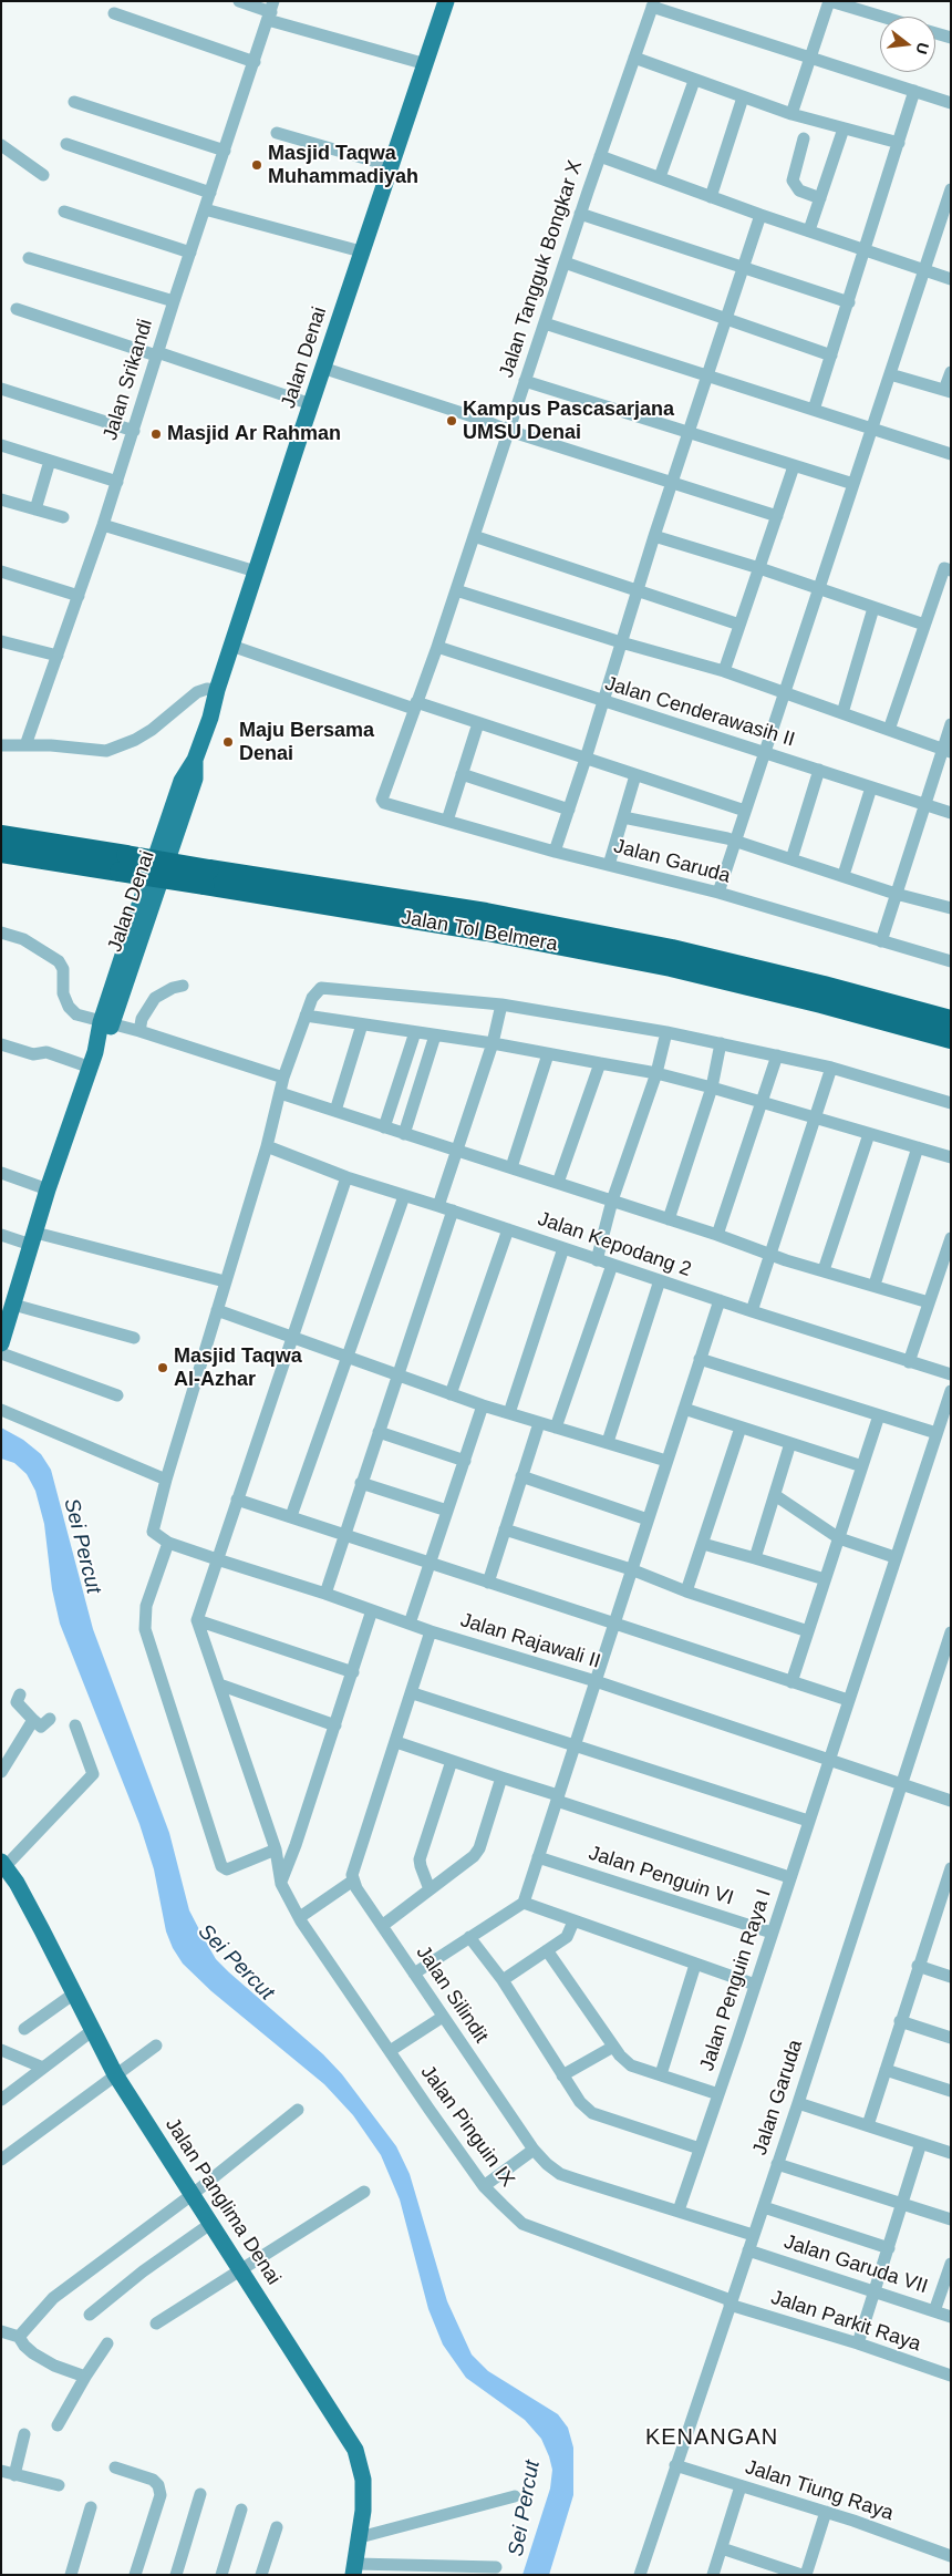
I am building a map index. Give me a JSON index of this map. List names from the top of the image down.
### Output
{
  "streets": {
    "highway": ["Jalan Tol Belmera"],
    "main road": ["Jalan Denai", "Jalan Panglima Denai"],
    "street": [
      "Jalan Tangguk Bongkar X",
      "Jalan Srikandi",
      "Jalan Cenderawasih II",
      "Jalan Garuda",
      "Jalan Kepodang 2",
      "Jalan Rajawali II",
      "Jalan Penguin VI",
      "Jalan Penguin Raya I",
      "Jalan Silindit",
      "Jalan Pinguin IX",
      "Jalan Garuda VII",
      "Jalan Parkit Raya",
      "Jalan Tiung Raya"
    ]
  },
  "crossings": [
    ["Jalan Tangguk Bongkar X", "Jalan Cenderawasih II"],
    ["Jalan Tangguk Bongkar X", "Jalan Garuda"],
    ["Jalan Garuda", "Jalan Rajawali II"],
    ["Jalan Garuda", "Jalan Silindit"],
    ["Jalan Garuda", "Jalan Pinguin IX"],
    ["Jalan Garuda", "Jalan Garuda VII"],
    ["Jalan Garuda", "Jalan Parkit Raya"],
    ["Jalan Garuda", "Jalan Tiung Raya"],
    ["Jalan Rajawali II", "Jalan Penguin Raya I"],
    ["Jalan Penguin VI", "Jalan Penguin Raya I"],
    ["Jalan Penguin Raya I", "Jalan Silindit"],
    ["Jalan Pinguin IX", "Jalan Parkit Raya"]
  ],
  "districts": ["KENANGAN"],
  "water": ["Sei Percut"],
  "places": [
    "Masjid Taqwa Muhammadiyah",
    "Kampus Pascasarjana UMSU Denai",
    "Masjid Ar Rahman",
    "Maju Bersama Denai",
    "Masjid Taqwa Al-Azhar"
  ],
  "north": "right"
}
